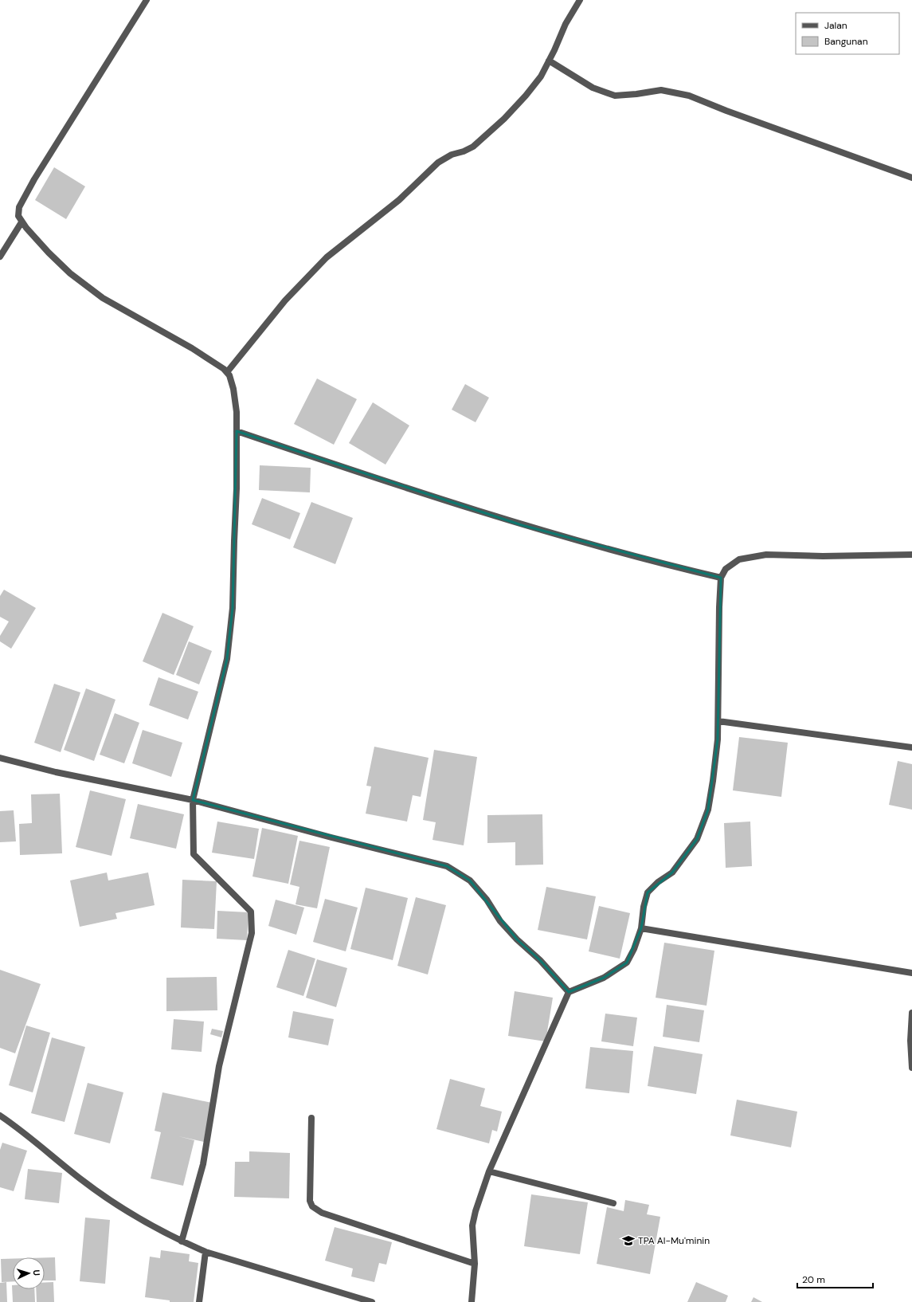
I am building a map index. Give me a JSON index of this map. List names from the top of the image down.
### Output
{
  "places": {
    "school or university": ["TPA Al-Mu'minin"]
  },
  "legend": ["Jalan", "Bangunan"],
  "scale_bar": "20 m",
  "north": "right"
}
